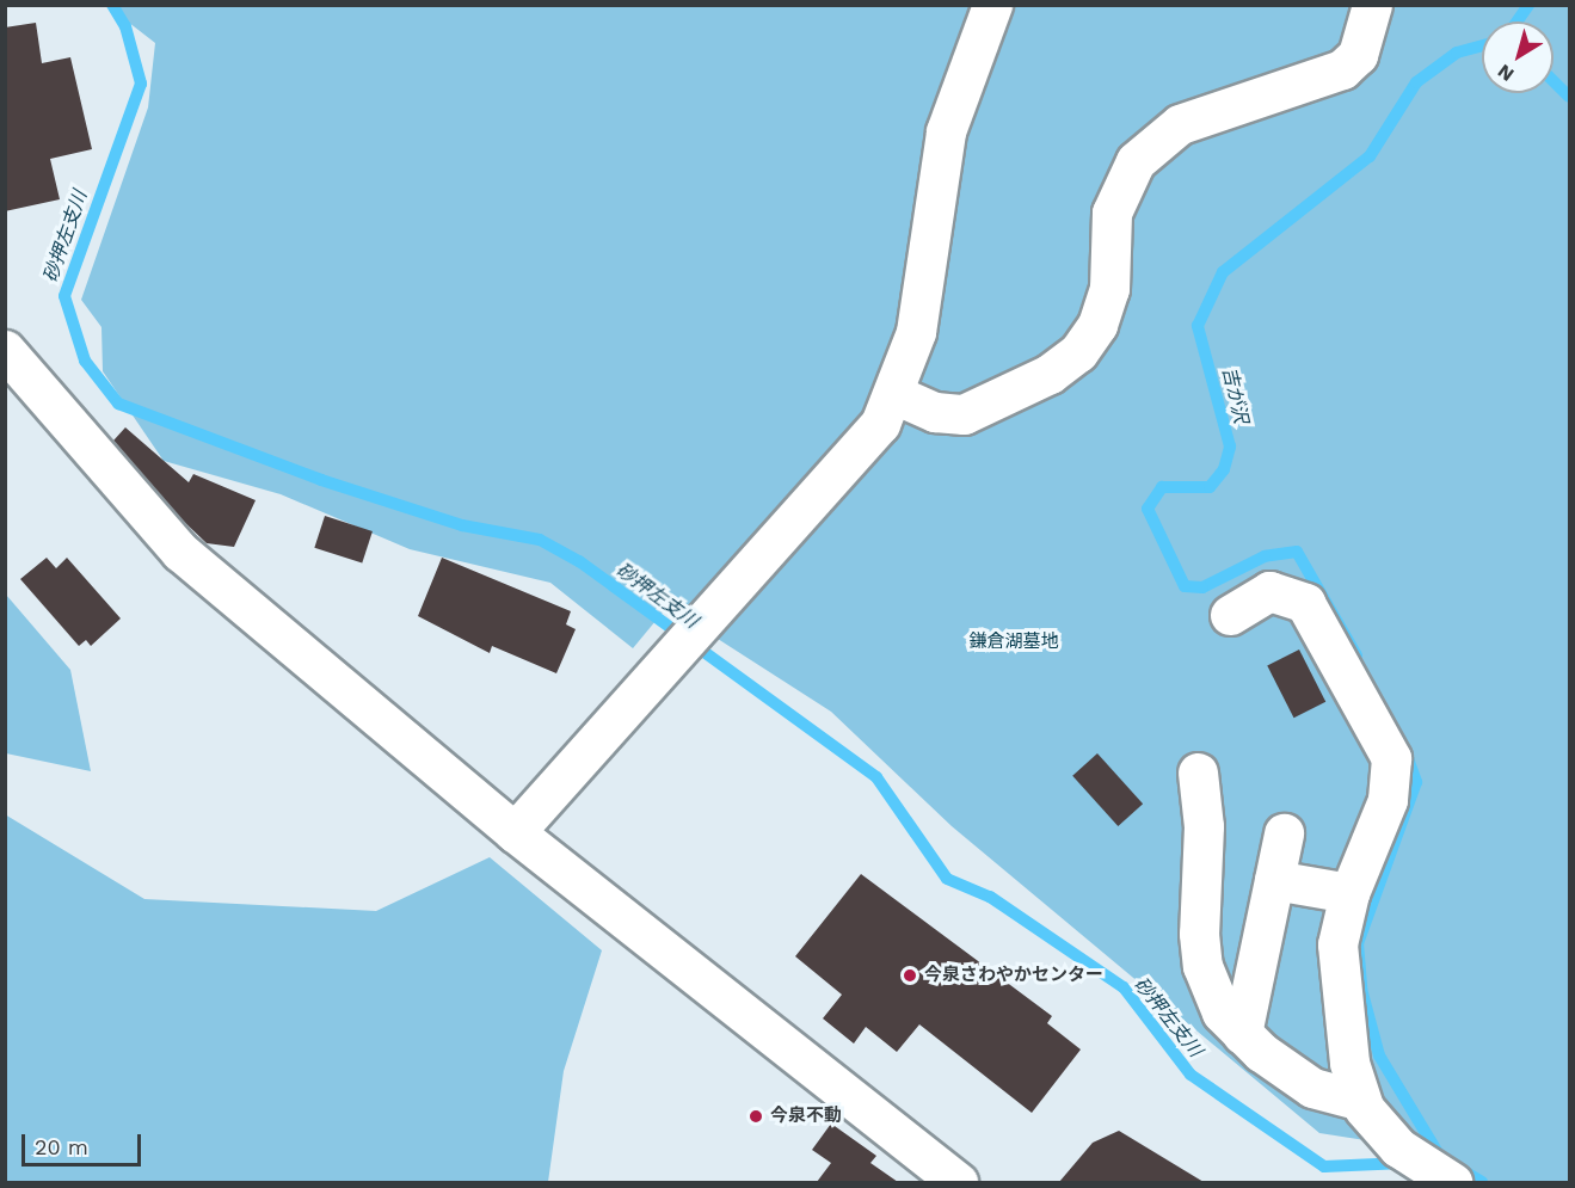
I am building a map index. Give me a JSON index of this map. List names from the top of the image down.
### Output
{
  "water": ["砂押左支川", "吉が沢"],
  "parks": ["鎌倉湖墓地"],
  "places": ["今泉さわやかセンター", "今泉不動"],
  "scale_bar": "20 m",
  "north": "bottom left"
}
